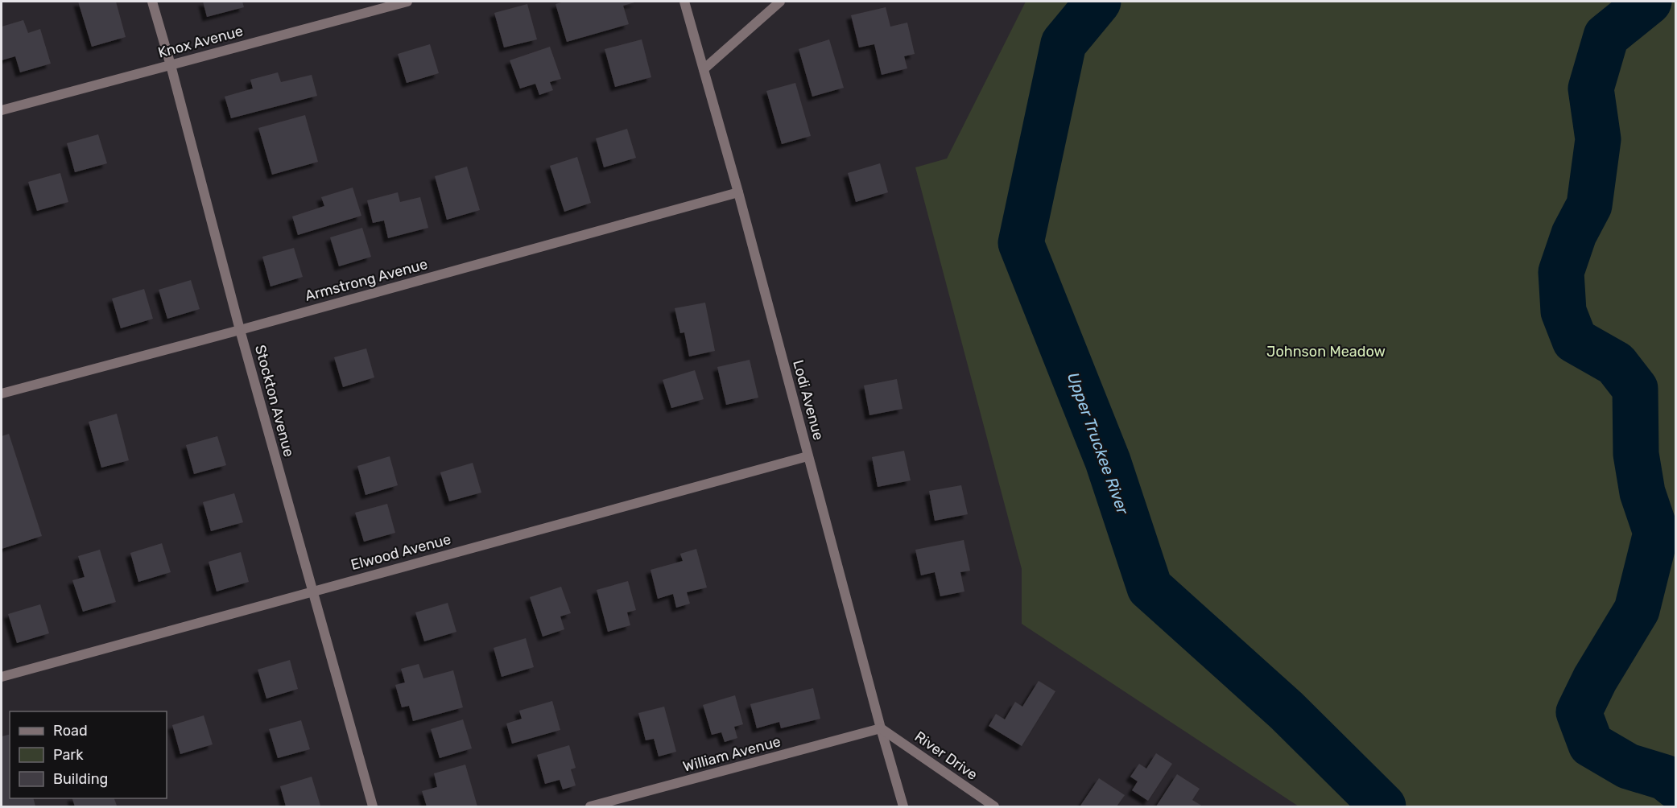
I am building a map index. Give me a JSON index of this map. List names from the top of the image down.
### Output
{
  "streets": {
    "street": [
      "Knox Avenue",
      "Armstrong Avenue",
      "Lodi Avenue",
      "Stockton Avenue",
      "Elwood Avenue",
      "William Avenue",
      "River Drive"
    ]
  },
  "crossings": [
    ["Knox Avenue", "Stockton Avenue"],
    ["Armstrong Avenue", "Lodi Avenue"],
    ["Armstrong Avenue", "Stockton Avenue"],
    ["Lodi Avenue", "Elwood Avenue"],
    ["Lodi Avenue", "William Avenue"],
    ["Lodi Avenue", "River Drive"],
    ["Stockton Avenue", "Elwood Avenue"],
    ["William Avenue", "River Drive"]
  ],
  "water": ["Upper Truckee River"],
  "parks": ["Johnson Meadow"],
  "legend": ["Road", "Park", "Building"]
}
